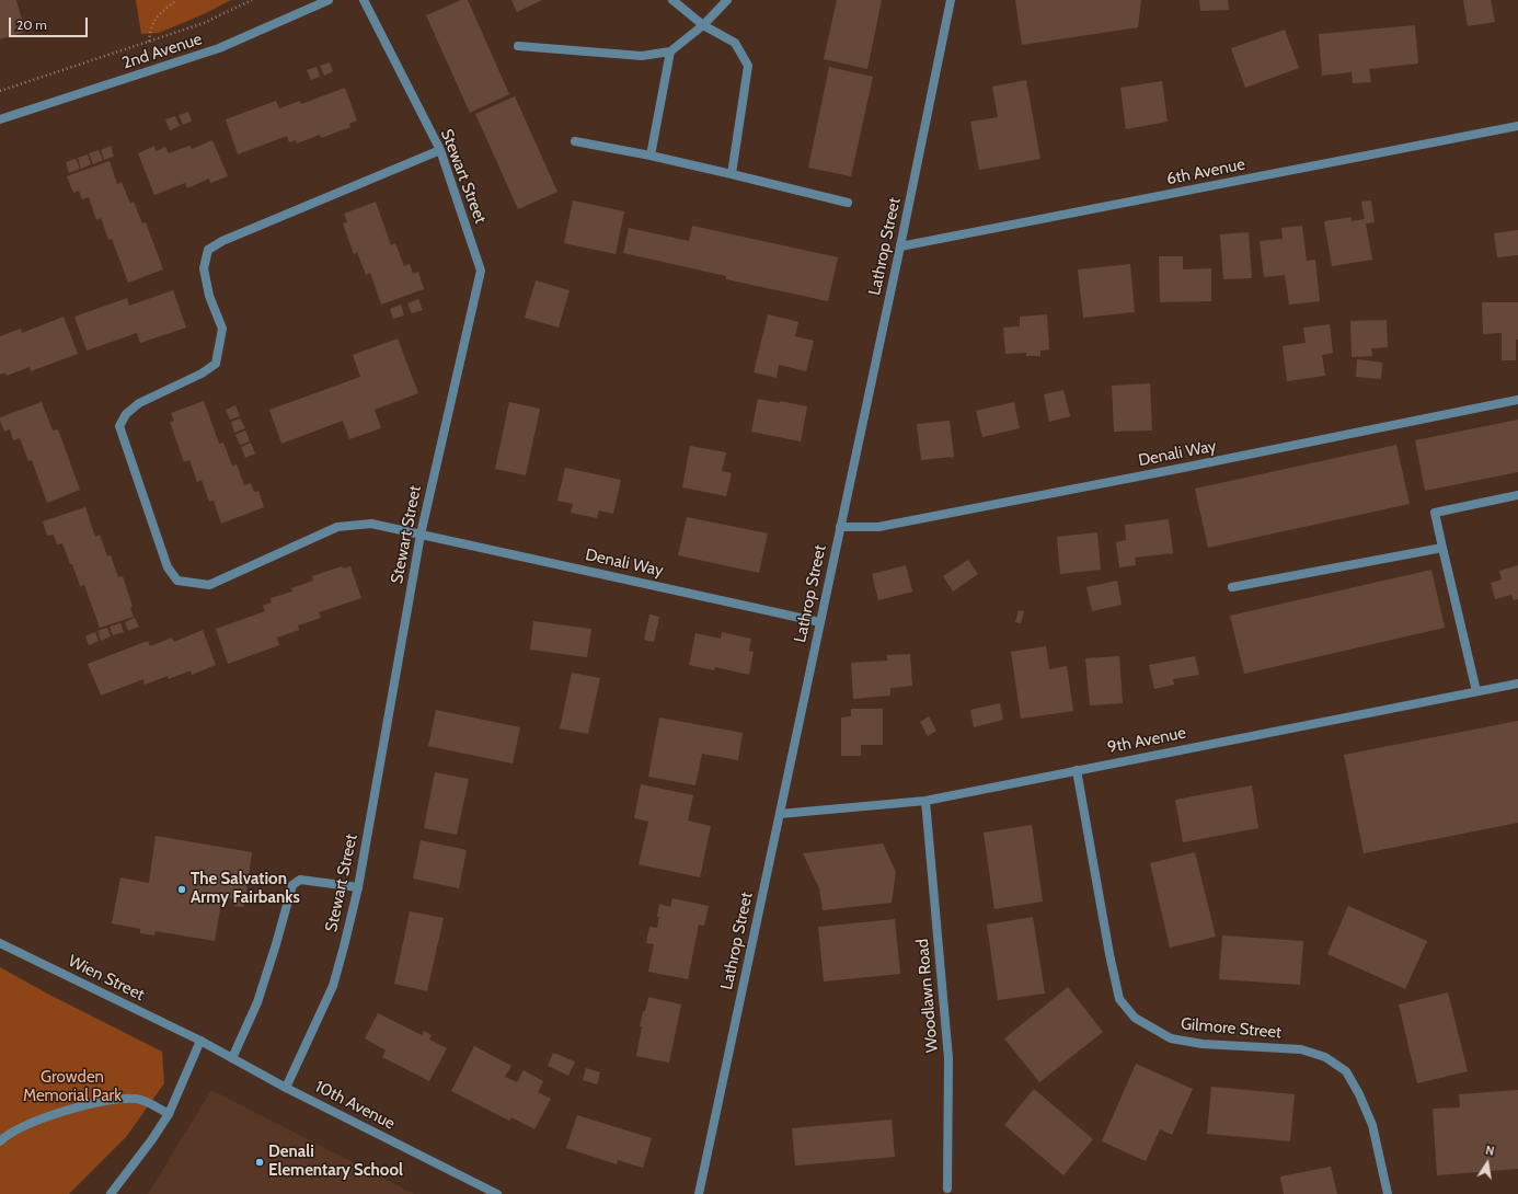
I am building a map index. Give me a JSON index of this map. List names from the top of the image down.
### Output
{
  "streets": {
    "street": [
      "2nd Avenue",
      "6th Avenue",
      "Stewart Street",
      "Lathrop Street",
      "Denali Way",
      "9th Avenue",
      "Wien Street",
      "Woodlawn Road",
      "Gilmore Street",
      "10th Avenue"
    ]
  },
  "crossings": [
    ["6th Avenue", "Lathrop Street"],
    ["Stewart Street", "Denali Way"],
    ["Stewart Street", "10th Avenue"],
    ["Lathrop Street", "Denali Way"],
    ["Lathrop Street", "9th Avenue"],
    ["9th Avenue", "Woodlawn Road"],
    ["9th Avenue", "Gilmore Street"],
    ["Wien Street", "10th Avenue"]
  ],
  "parks": ["Growden Memorial Park"],
  "places": ["The Salvation Army Fairbanks", "Denali Elementary School"],
  "scale_bar": "20 m",
  "north": "top"
}
